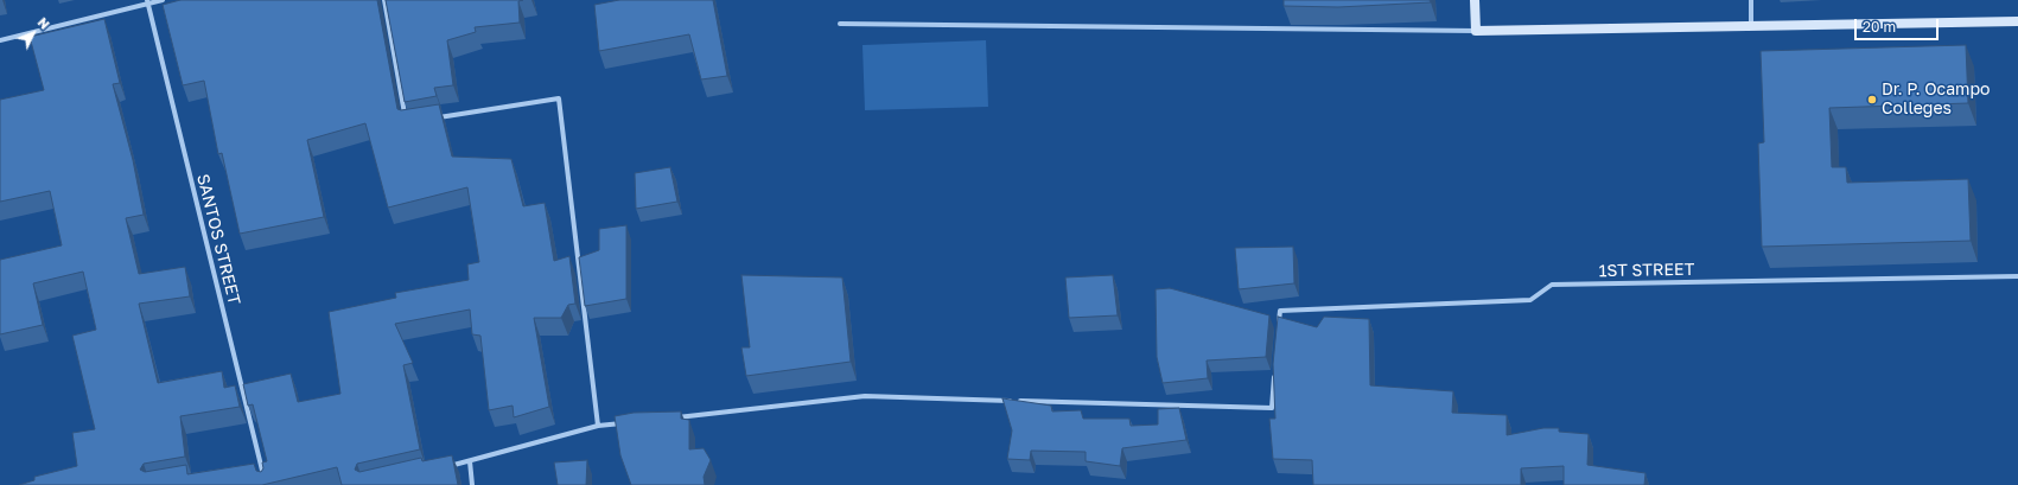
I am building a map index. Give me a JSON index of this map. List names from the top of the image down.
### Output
{
  "streets": {
    "street": ["SANTOS STREET", "1ST STREET"]
  },
  "places": ["Dr. P. Ocampo Colleges"],
  "scale_bar": "20 m",
  "north": "top right"
}
